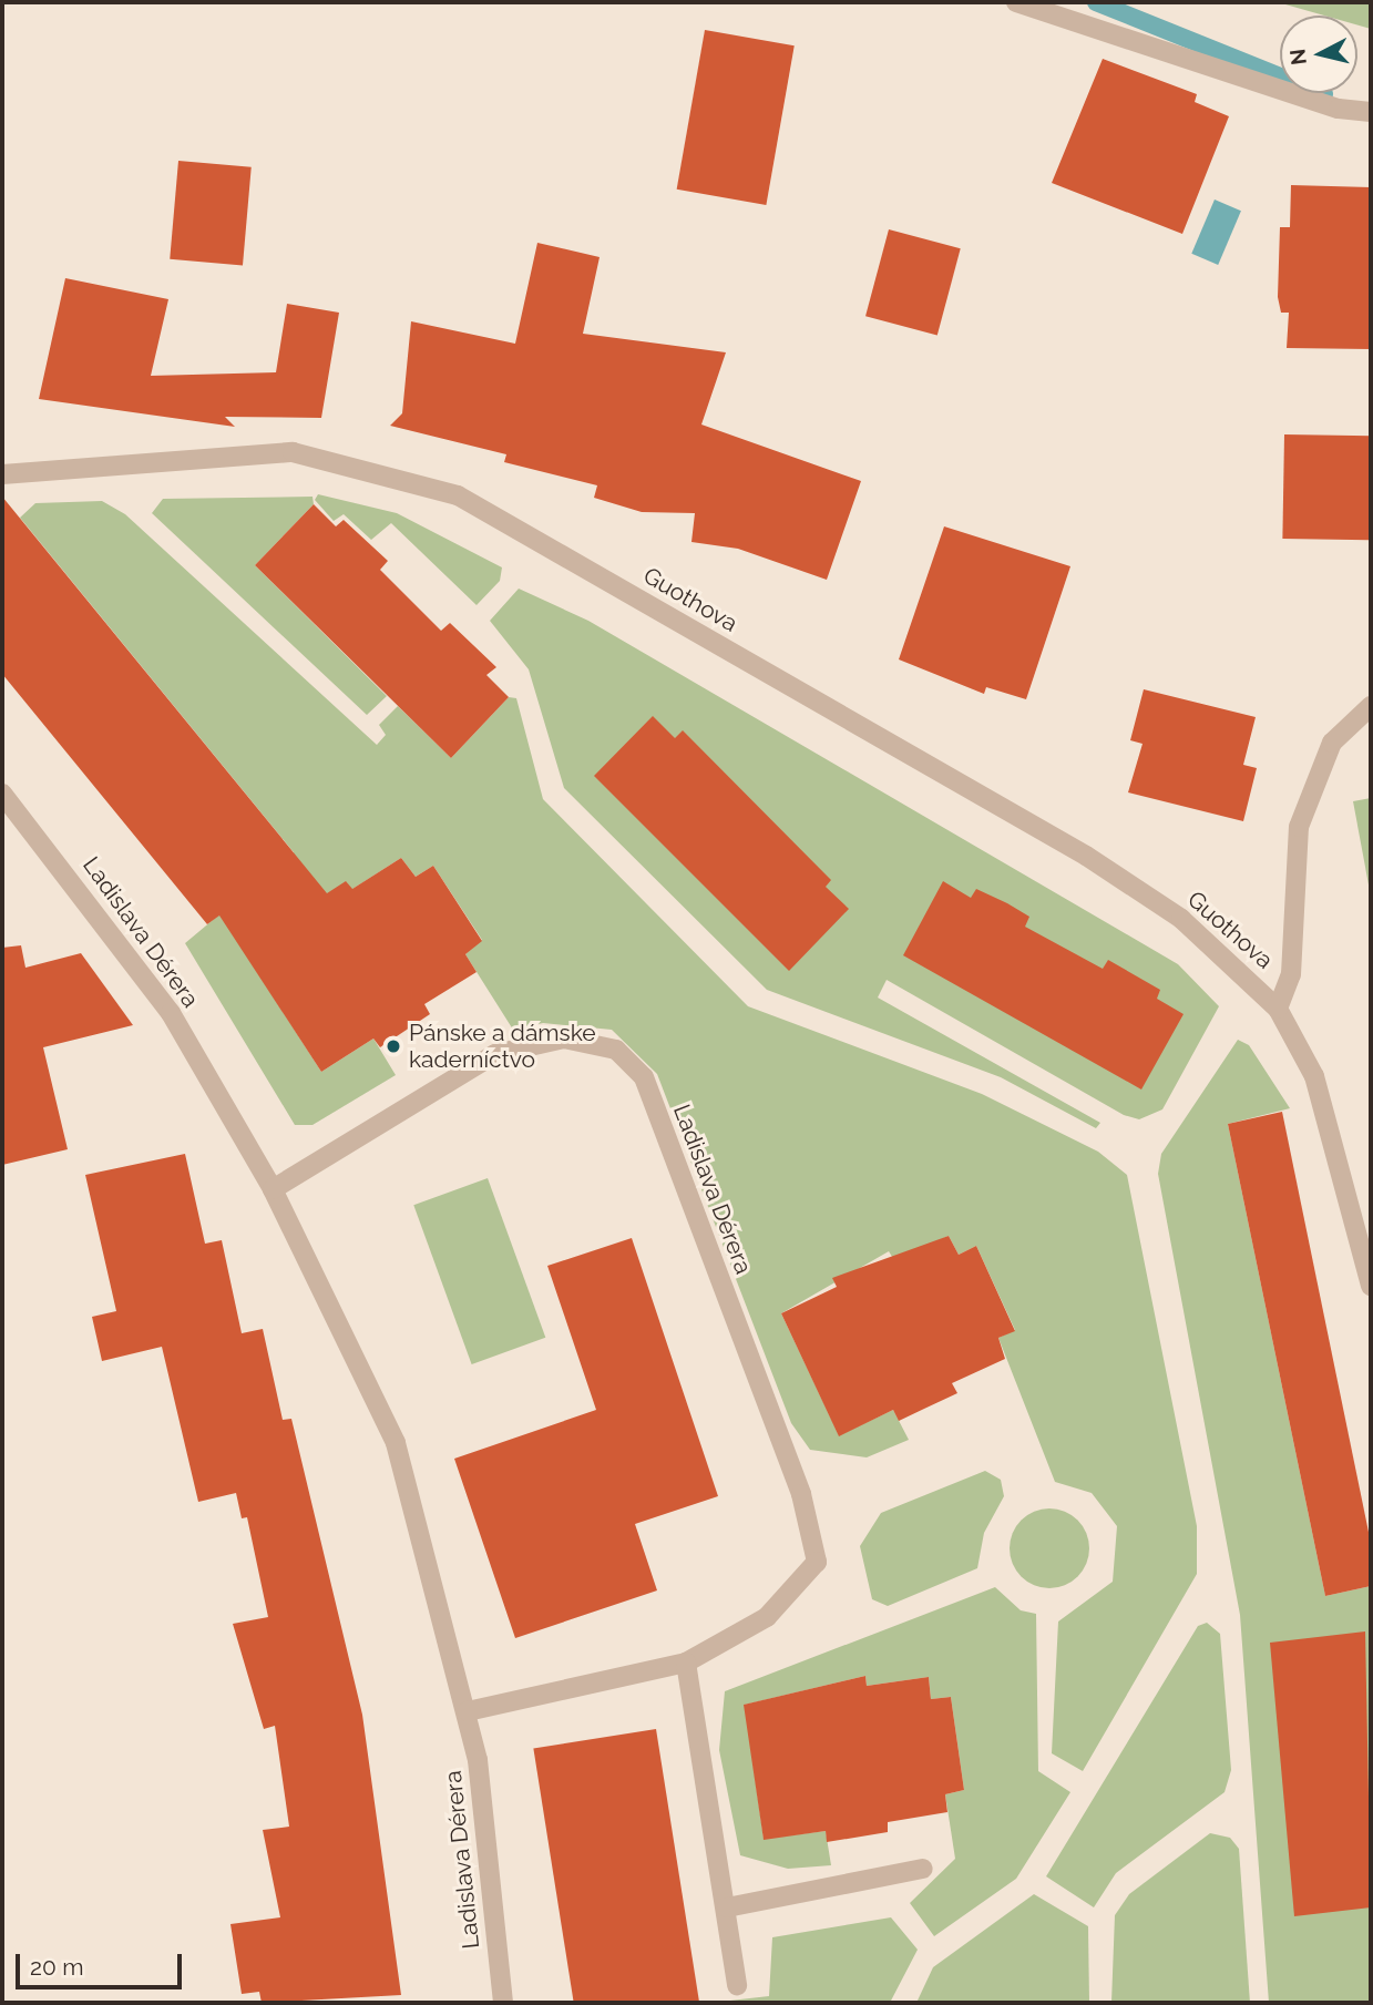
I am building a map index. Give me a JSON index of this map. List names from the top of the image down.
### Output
{
  "streets": {
    "street": ["Guothova", "Ladislava Dérera"]
  },
  "places": ["Pánske a dámske kaderníctvo"],
  "scale_bar": "20 m",
  "north": "left"
}
